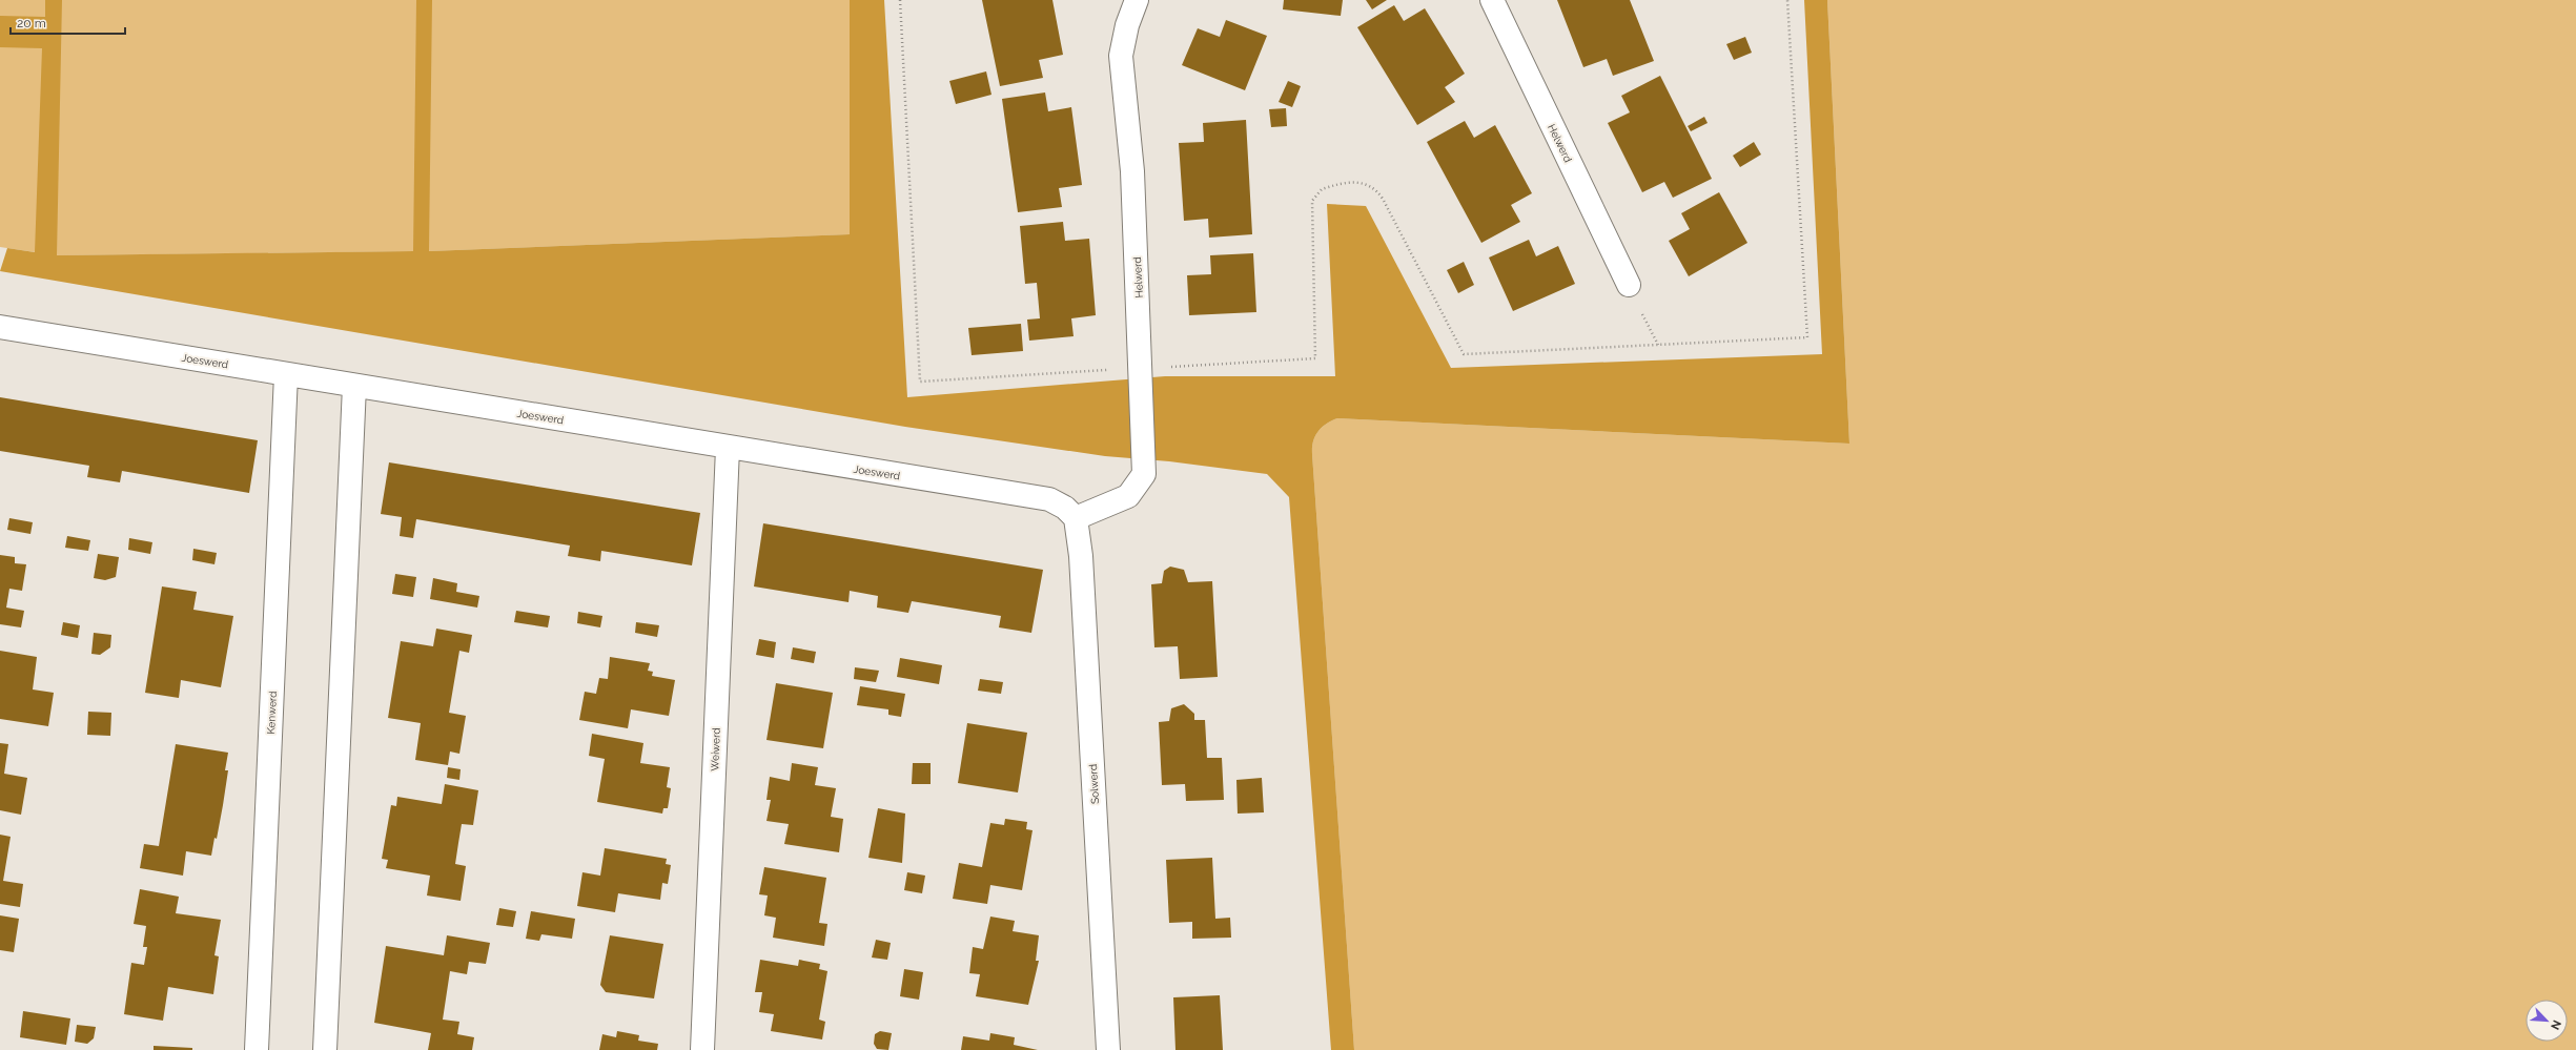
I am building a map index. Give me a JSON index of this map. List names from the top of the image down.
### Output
{
  "streets": {
    "street": [
      "Helwerd",
      "Joeswerd",
      "Kenwerd",
      "Weiwerd",
      "Solwerd"
    ]
  },
  "crossings": [
    ["Helwerd", "Joeswerd"],
    ["Helwerd", "Solwerd"],
    ["Joeswerd", "Kenwerd"],
    ["Joeswerd", "Weiwerd"],
    ["Joeswerd", "Solwerd"]
  ],
  "scale_bar": "20 m",
  "north": "bottom right"
}
